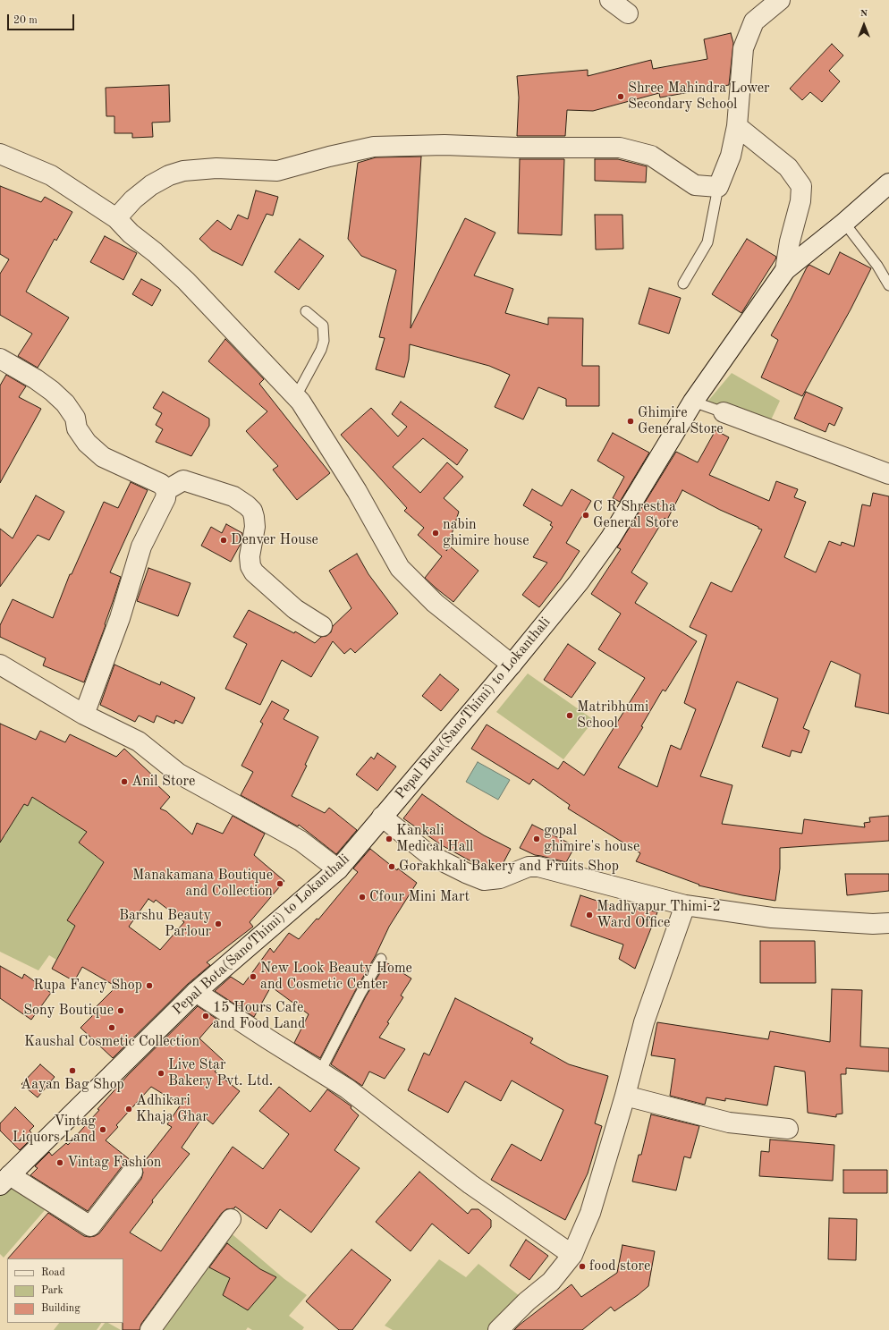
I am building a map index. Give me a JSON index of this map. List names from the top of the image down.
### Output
{
  "streets": {
    "street": ["Pepal Bota(SanoThimi) to Lokanthali"]
  },
  "places": [
    "Shree Mahindra Lower Secondary School",
    "Ghimire General Store",
    "C R Shrestha General Store",
    "nabin ghimire house",
    "Denver House",
    "Matribhumi School",
    "Anil Store",
    "Kankali Medical Hall",
    "gopal ghimire's house",
    "Gorakhkali Bakery and Fruits Shop",
    "Manakamana Boutique and Collection",
    "Cfour Mini Mart",
    "Madhyapur Thimi-2 Ward Office",
    "Barshu Beauty Parlour",
    "New Look Beauty Home and Cosmetic Center",
    "Rupa Fancy Shop",
    "Sony Boutique",
    "15 Hours Cafe and Food Land",
    "Kaushal Cosmetic Collection",
    "Aayan Bag Shop",
    "Live Star Bakery Pvt. Ltd.",
    "Adhikari Khaja Ghar",
    "Vintag Liquors Land",
    "Vintag Fashion",
    "food store"
  ],
  "legend": ["Road", "Park", "Building"],
  "scale_bar": "20 m",
  "north": "top"
}
